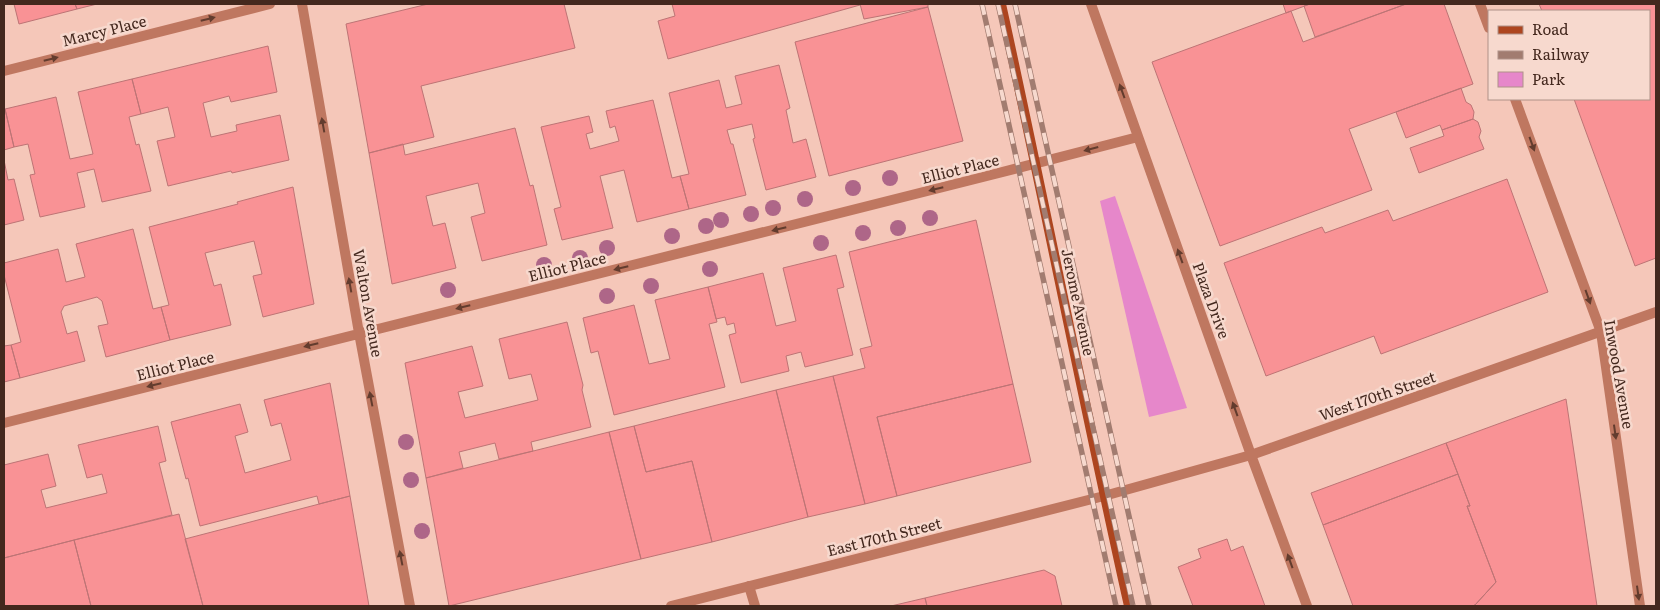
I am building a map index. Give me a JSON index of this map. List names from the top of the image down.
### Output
{
  "streets": {
    "main road": ["Jerome Avenue"],
    "street": [
      "Marcy Place",
      "Elliot Place",
      "Plaza Drive",
      "Walton Avenue",
      "Inwood Avenue",
      "West 170th Street",
      "East 170th Street"
    ]
  },
  "crossings": [
    ["Elliot Place", "Plaza Drive"],
    ["Elliot Place", "Jerome Avenue"],
    ["Elliot Place", "Walton Avenue"],
    ["Plaza Drive", "West 170th Street"],
    ["Jerome Avenue", "West 170th Street"],
    ["Jerome Avenue", "East 170th Street"],
    ["Inwood Avenue", "West 170th Street"],
    ["West 170th Street", "East 170th Street"]
  ],
  "one_way": [
    "Marcy Place",
    "Elliot Place",
    "Plaza Drive",
    "Walton Avenue",
    "Inwood Avenue"
  ],
  "legend": ["Road", "Railway", "Park"]
}
